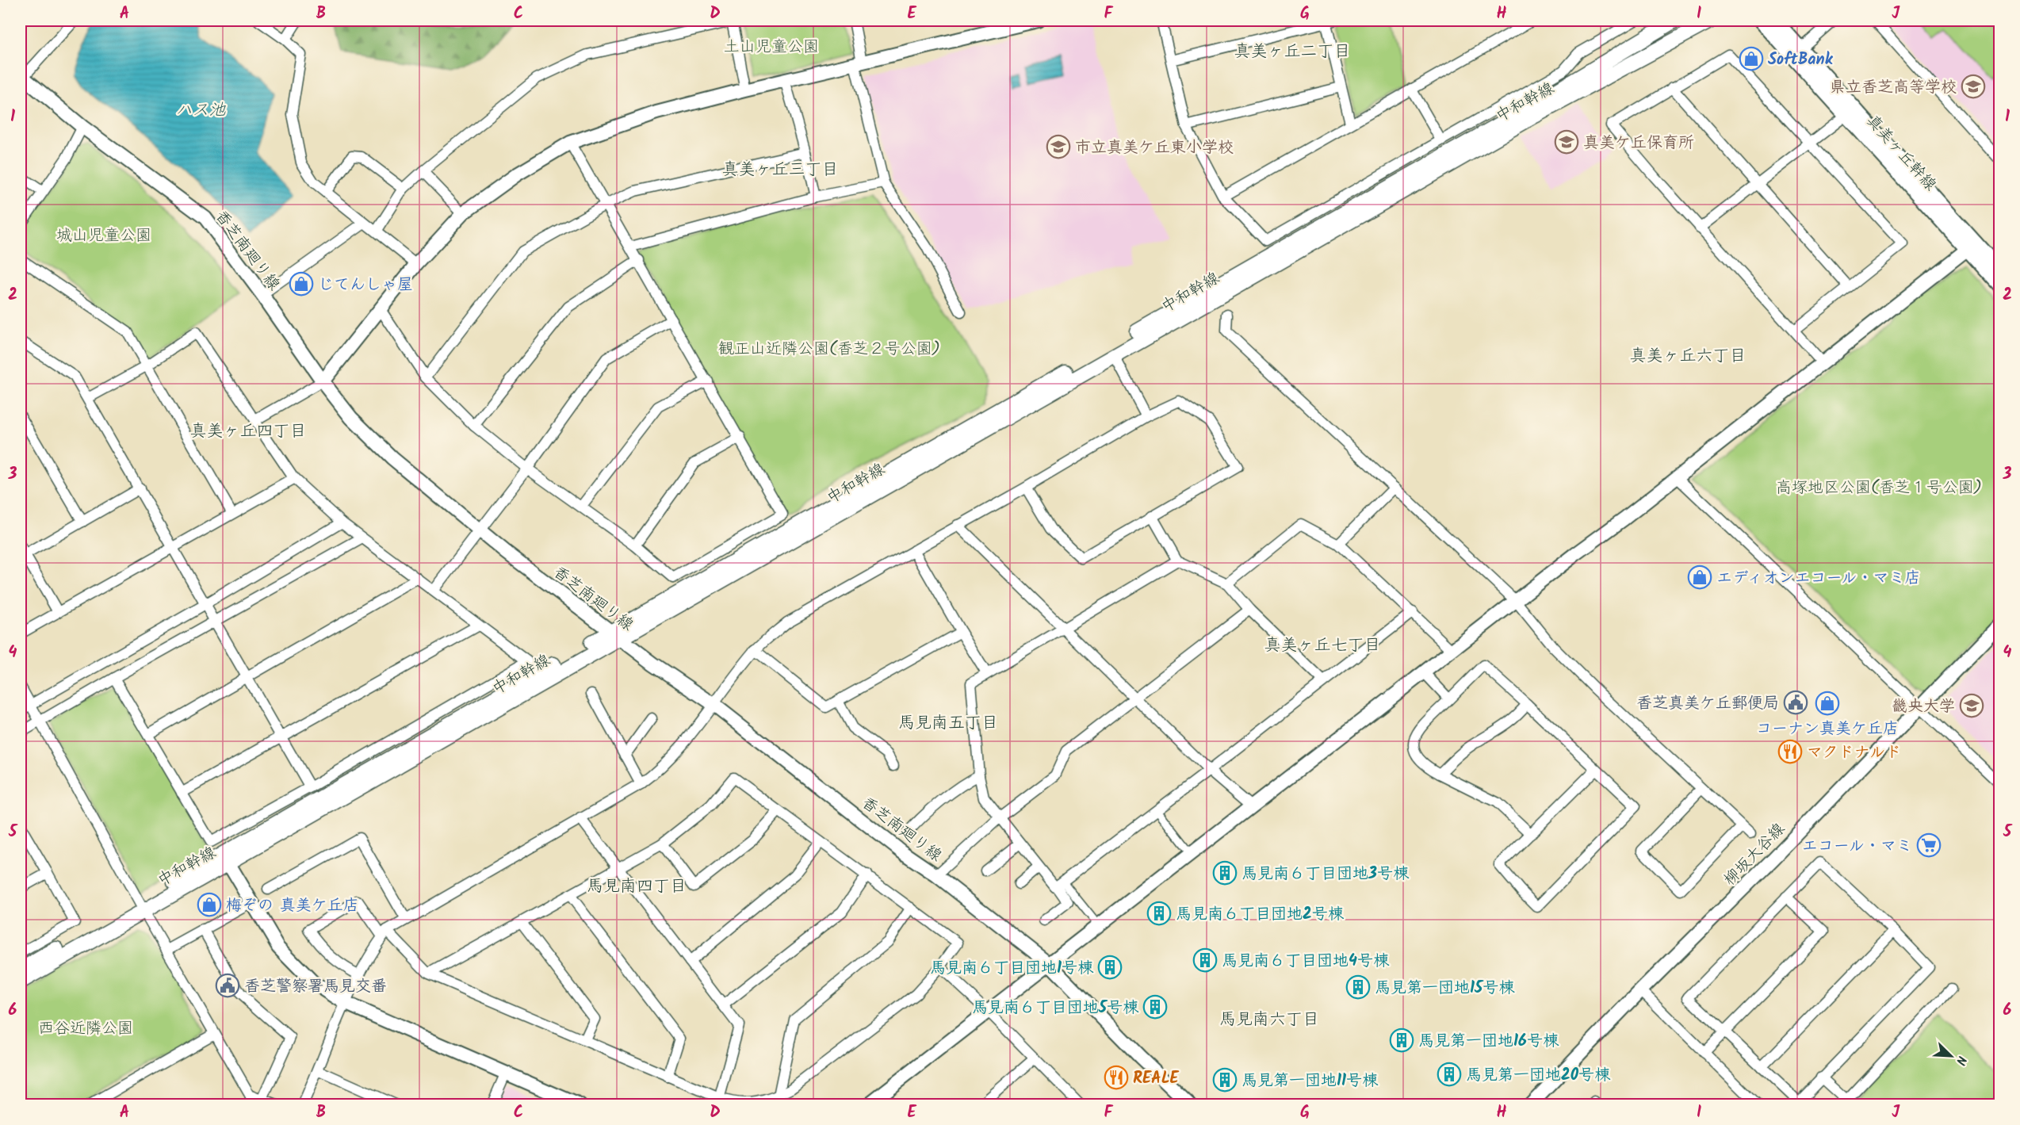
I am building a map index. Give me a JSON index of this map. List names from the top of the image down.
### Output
{
  "streets": {
    "main road": ["中和幹線"],
    "street": ["真美ヶ丘幹線", "香芝南廻り線", "柳坂大谷線"]
  },
  "crossings": [
    ["中和幹線", "香芝南廻り線"]
  ],
  "districts": [
    "真美ヶ丘二丁目",
    "真美ヶ丘三丁目",
    "真美ヶ丘六丁目",
    "真美ヶ丘四丁目",
    "真美ヶ丘七丁目",
    "馬見南五丁目",
    "馬見南四丁目",
    "馬見南六丁目"
  ],
  "water": ["ハス池"],
  "parks": [
    "土山児童公園",
    "城山児童公園",
    "観正山近隣公園(香芝２号公園)",
    "高塚地区公園(香芝１号公園)",
    "西谷近隣公園"
  ],
  "places": {
    "shop": [
      "SoftBank",
      "じてんしゃ屋",
      "エディオンエコール・マミ店",
      "コーナン真美ケ丘店",
      "梅ぞの 真美ケ丘店"
    ],
    "school or university": [
      "県立香芝高等学校",
      "真美ケ丘保育所",
      "市立真美ケ丘東小学校",
      "畿央大学"
    ],
    "public building": ["香芝真美ケ丘郵便局", "香芝警察署馬見交番"],
    "restaurant": ["マクドナルド", "REALE"],
    "supermarket": ["エコール・マミ"],
    "building": [
      "馬見南６丁目団地3号棟",
      "馬見南６丁目団地2号棟",
      "馬見南６丁目団地4号棟",
      "馬見南６丁目団地1号棟",
      "馬見第一団地15号棟",
      "馬見南６丁目団地5号棟",
      "馬見第一団地16号棟",
      "馬見第一団地20号棟",
      "馬見第一団地11号棟"
    ]
  },
  "north": "bottom right",
  "grid": {
    "columns": [
      "A",
      "B",
      "C",
      "D",
      "E",
      "F",
      "G",
      "H",
      "I",
      "J"
    ],
    "rows": [
      "1",
      "2",
      "3",
      "4",
      "5",
      "6"
    ]
  }
}
